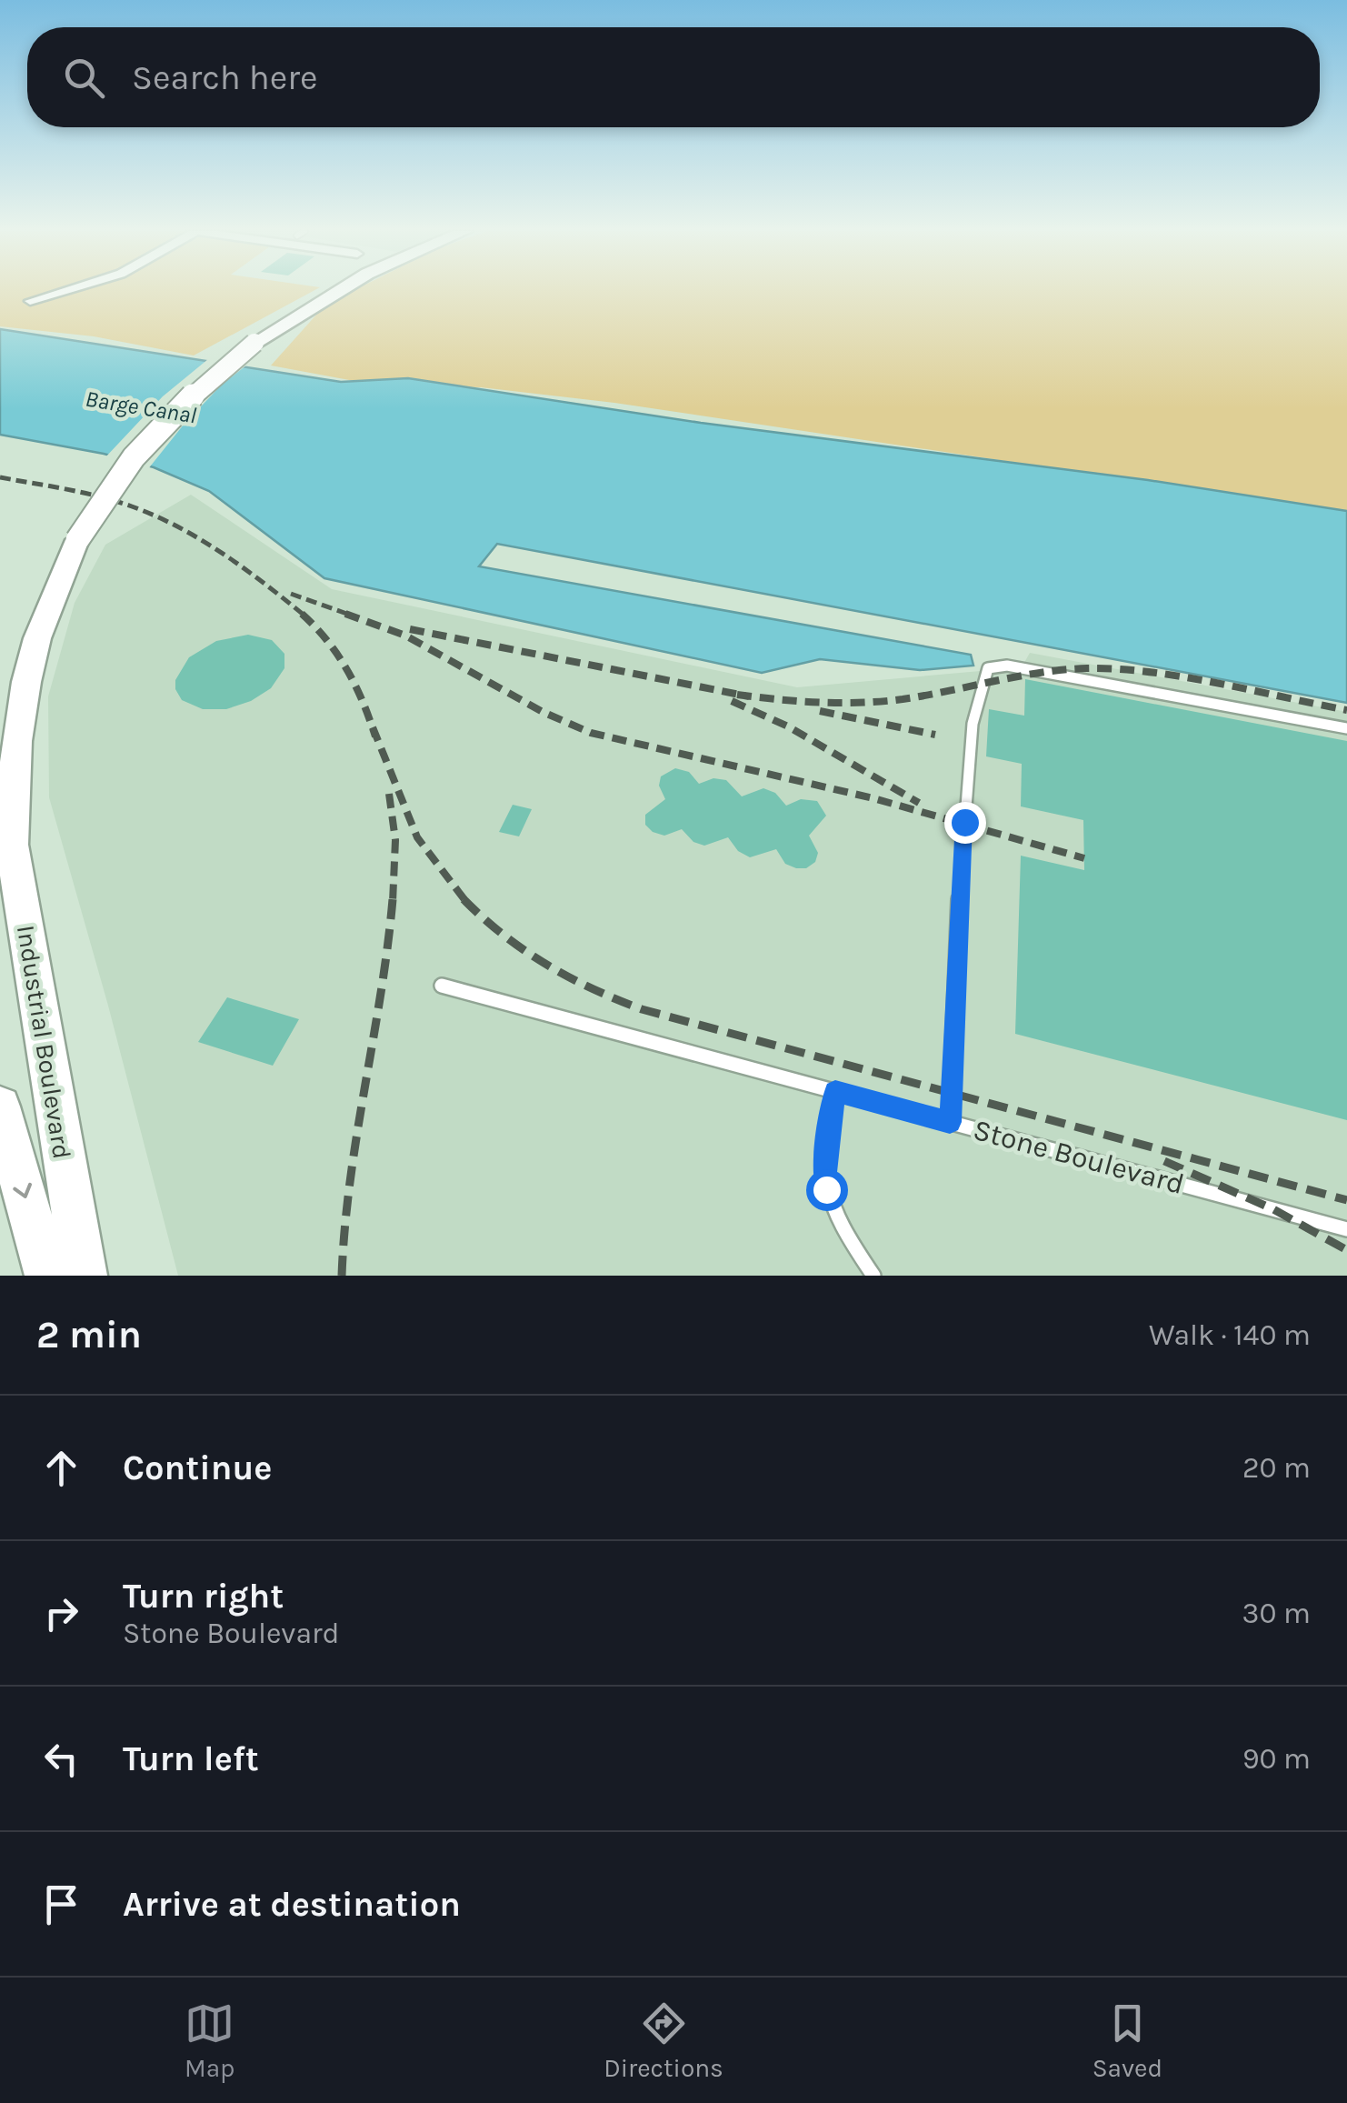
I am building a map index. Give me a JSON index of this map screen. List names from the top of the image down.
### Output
{
  "streets": {
    "main road": ["Industrial Boulevard"],
    "lane": ["Stone Boulevard"]
  },
  "water": ["Barge Canal"],
  "page": {
    "search": "Search here",
    "heading": ["2 min", "Walk · 140 m"],
    "list": [
      ["Continue", "20 m"],
      ["Turn right", "Stone Boulevard", "30 m"],
      ["Turn left", "90 m"],
      "Arrive at destination"
    ],
    "nav": ["Map", "Directions", "Saved"]
  }
}
